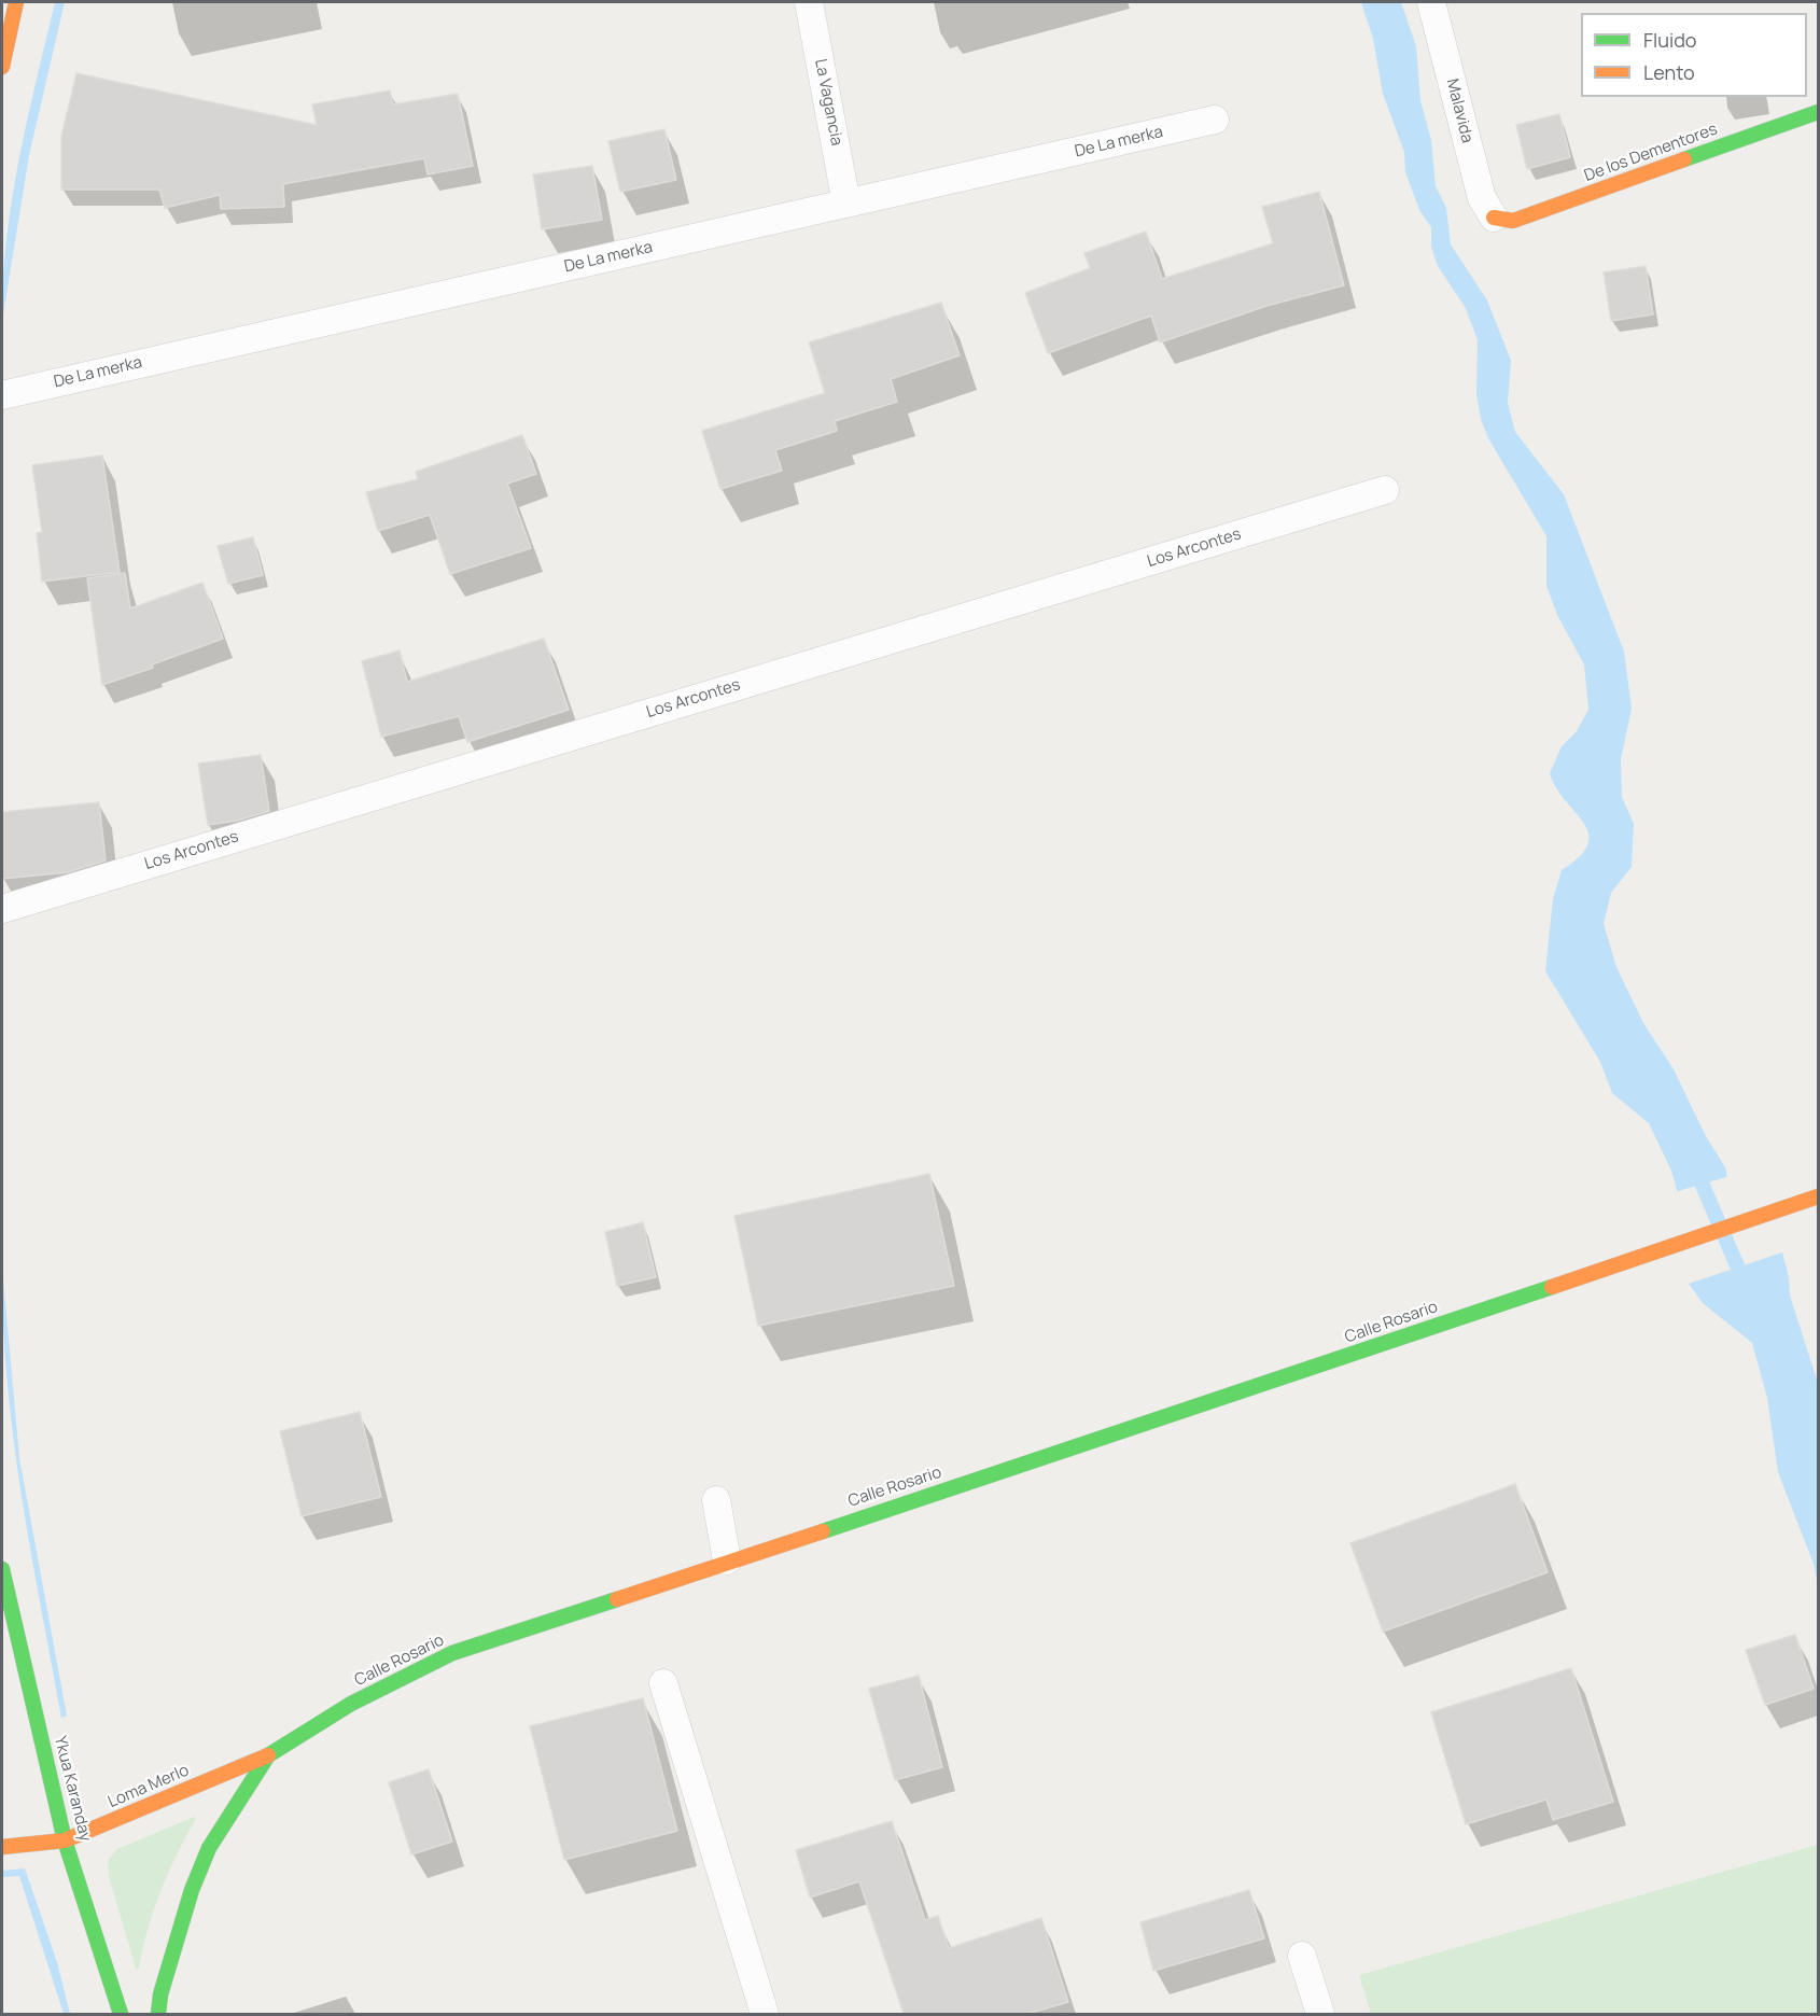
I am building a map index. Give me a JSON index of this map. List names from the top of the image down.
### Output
{
  "streets": {
    "main road": [
      "De los Dementores",
      "Calle Rosario",
      "Loma Merlo",
      "Ykua Karanday"
    ],
    "lane": [
      "La Vagancia",
      "Malavida",
      "De La merka",
      "Los Arcontes"
    ]
  },
  "crossings": [
    ["La Vagancia", "De La merka"],
    ["Malavida", "De los Dementores"],
    ["Calle Rosario", "Loma Merlo"],
    ["Loma Merlo", "Ykua Karanday"]
  ],
  "legend": ["Fluido", "Lento"]
}
